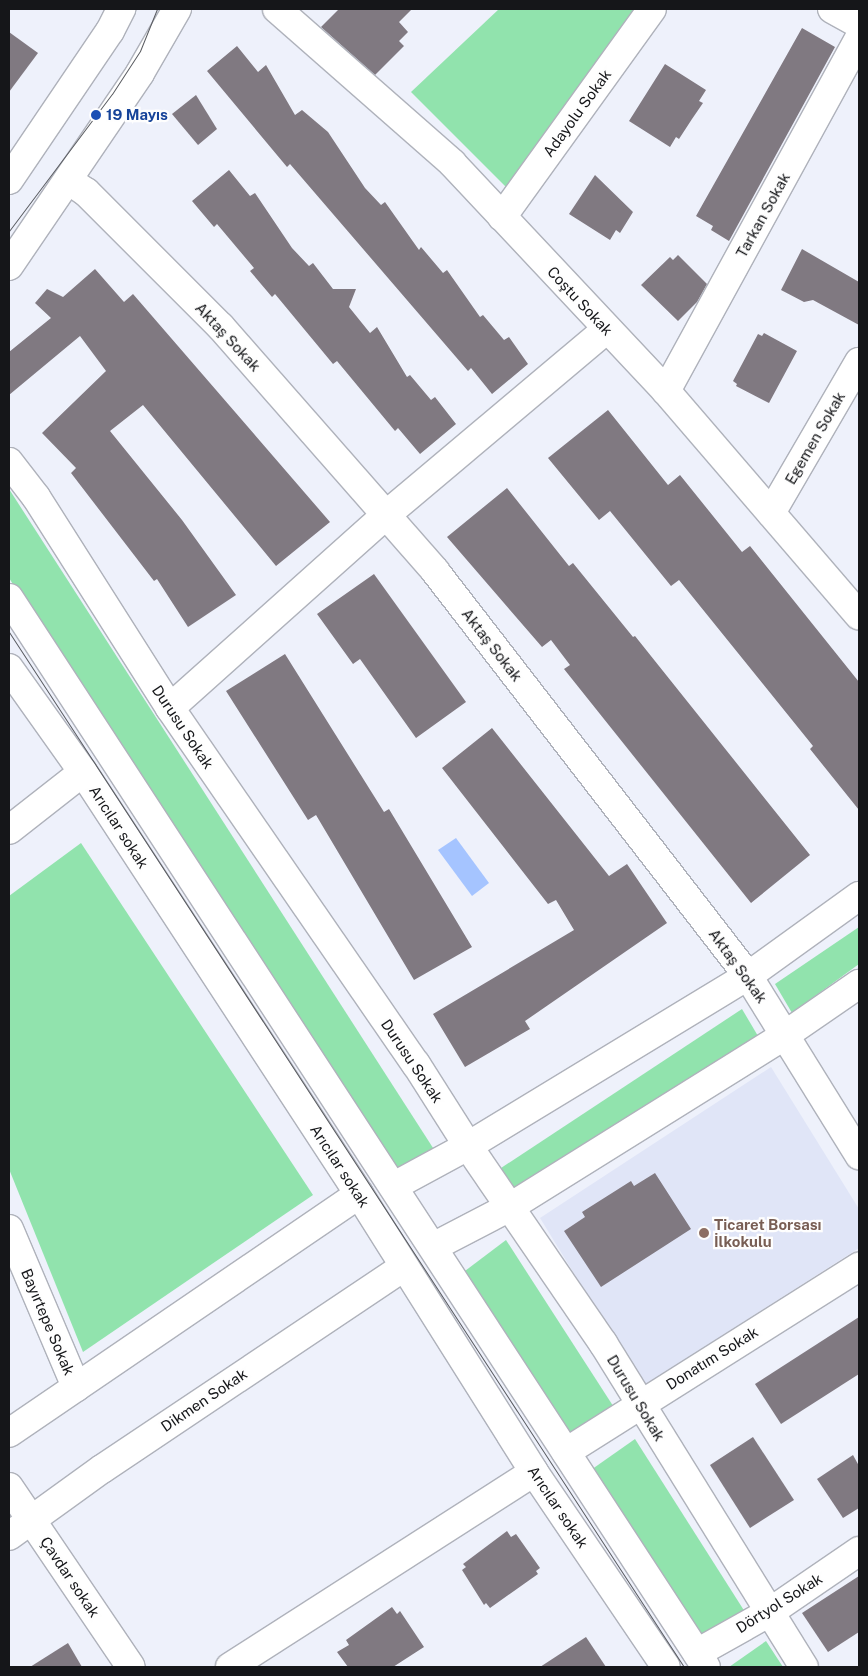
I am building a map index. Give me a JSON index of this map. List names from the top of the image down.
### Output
{
  "streets": {
    "street": [
      "Adayolu Sokak",
      "Tarkan Sokak",
      "Coştu Sokak",
      "Aktaş Sokak",
      "Egemen Sokak",
      "Durusu Sokak",
      "Arıcılar sokak",
      "Bayırtepe Sokak",
      "Donatım Sokak",
      "Dikmen Sokak",
      "Çavdar sokak",
      "Dörtyol Sokak"
    ]
  },
  "crossings": [
    ["Adayolu Sokak", "Coştu Sokak"],
    ["Tarkan Sokak", "Coştu Sokak"],
    ["Coştu Sokak", "Egemen Sokak"],
    ["Durusu Sokak", "Donatım Sokak"],
    ["Durusu Sokak", "Dörtyol Sokak"],
    ["Arıcılar sokak", "Dikmen Sokak"],
    ["Dikmen Sokak", "Çavdar sokak"]
  ],
  "places": ["19 Mayıs", "Ticaret Borsası İlkokulu"]
}
